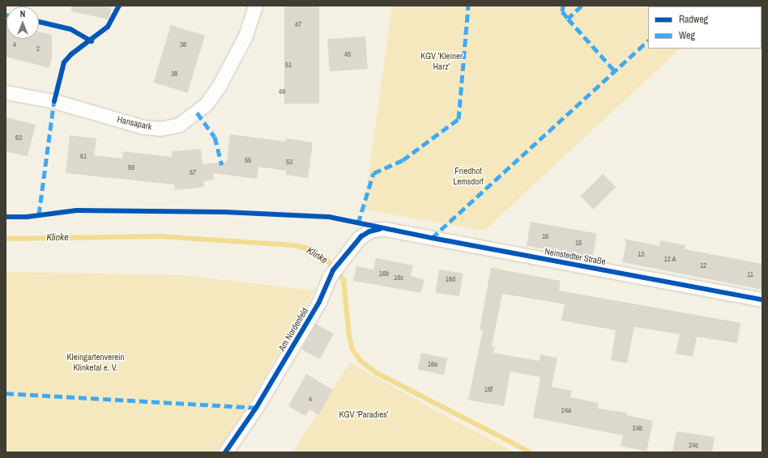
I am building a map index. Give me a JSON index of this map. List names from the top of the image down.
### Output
{
  "streets": {
    "street": ["Hansapark", "Neinstedter Straße", "Am Nordenfeld"]
  },
  "crossings": [
    ["Neinstedter Straße", "Am Nordenfeld"]
  ],
  "water": ["Klinke"],
  "parks": [
    "KGV 'Kleiner Harz'",
    "Friedhof Lemsdorf",
    "Kleingartenverein Klinketal e. V.",
    "KGV 'Paradies'"
  ],
  "house_numbers": [
    "47",
    "4",
    "36",
    "2",
    "45",
    "51",
    "38",
    "49",
    "63",
    "61",
    "55",
    "53",
    "59",
    "57",
    "16",
    "15",
    "13",
    "12 A",
    "12",
    "16b",
    "11",
    "16c",
    "16d",
    "16e",
    "16f",
    "4",
    "24a",
    "24b",
    "24c"
  ],
  "legend": ["Radweg", "Weg"],
  "north": "top"
}
